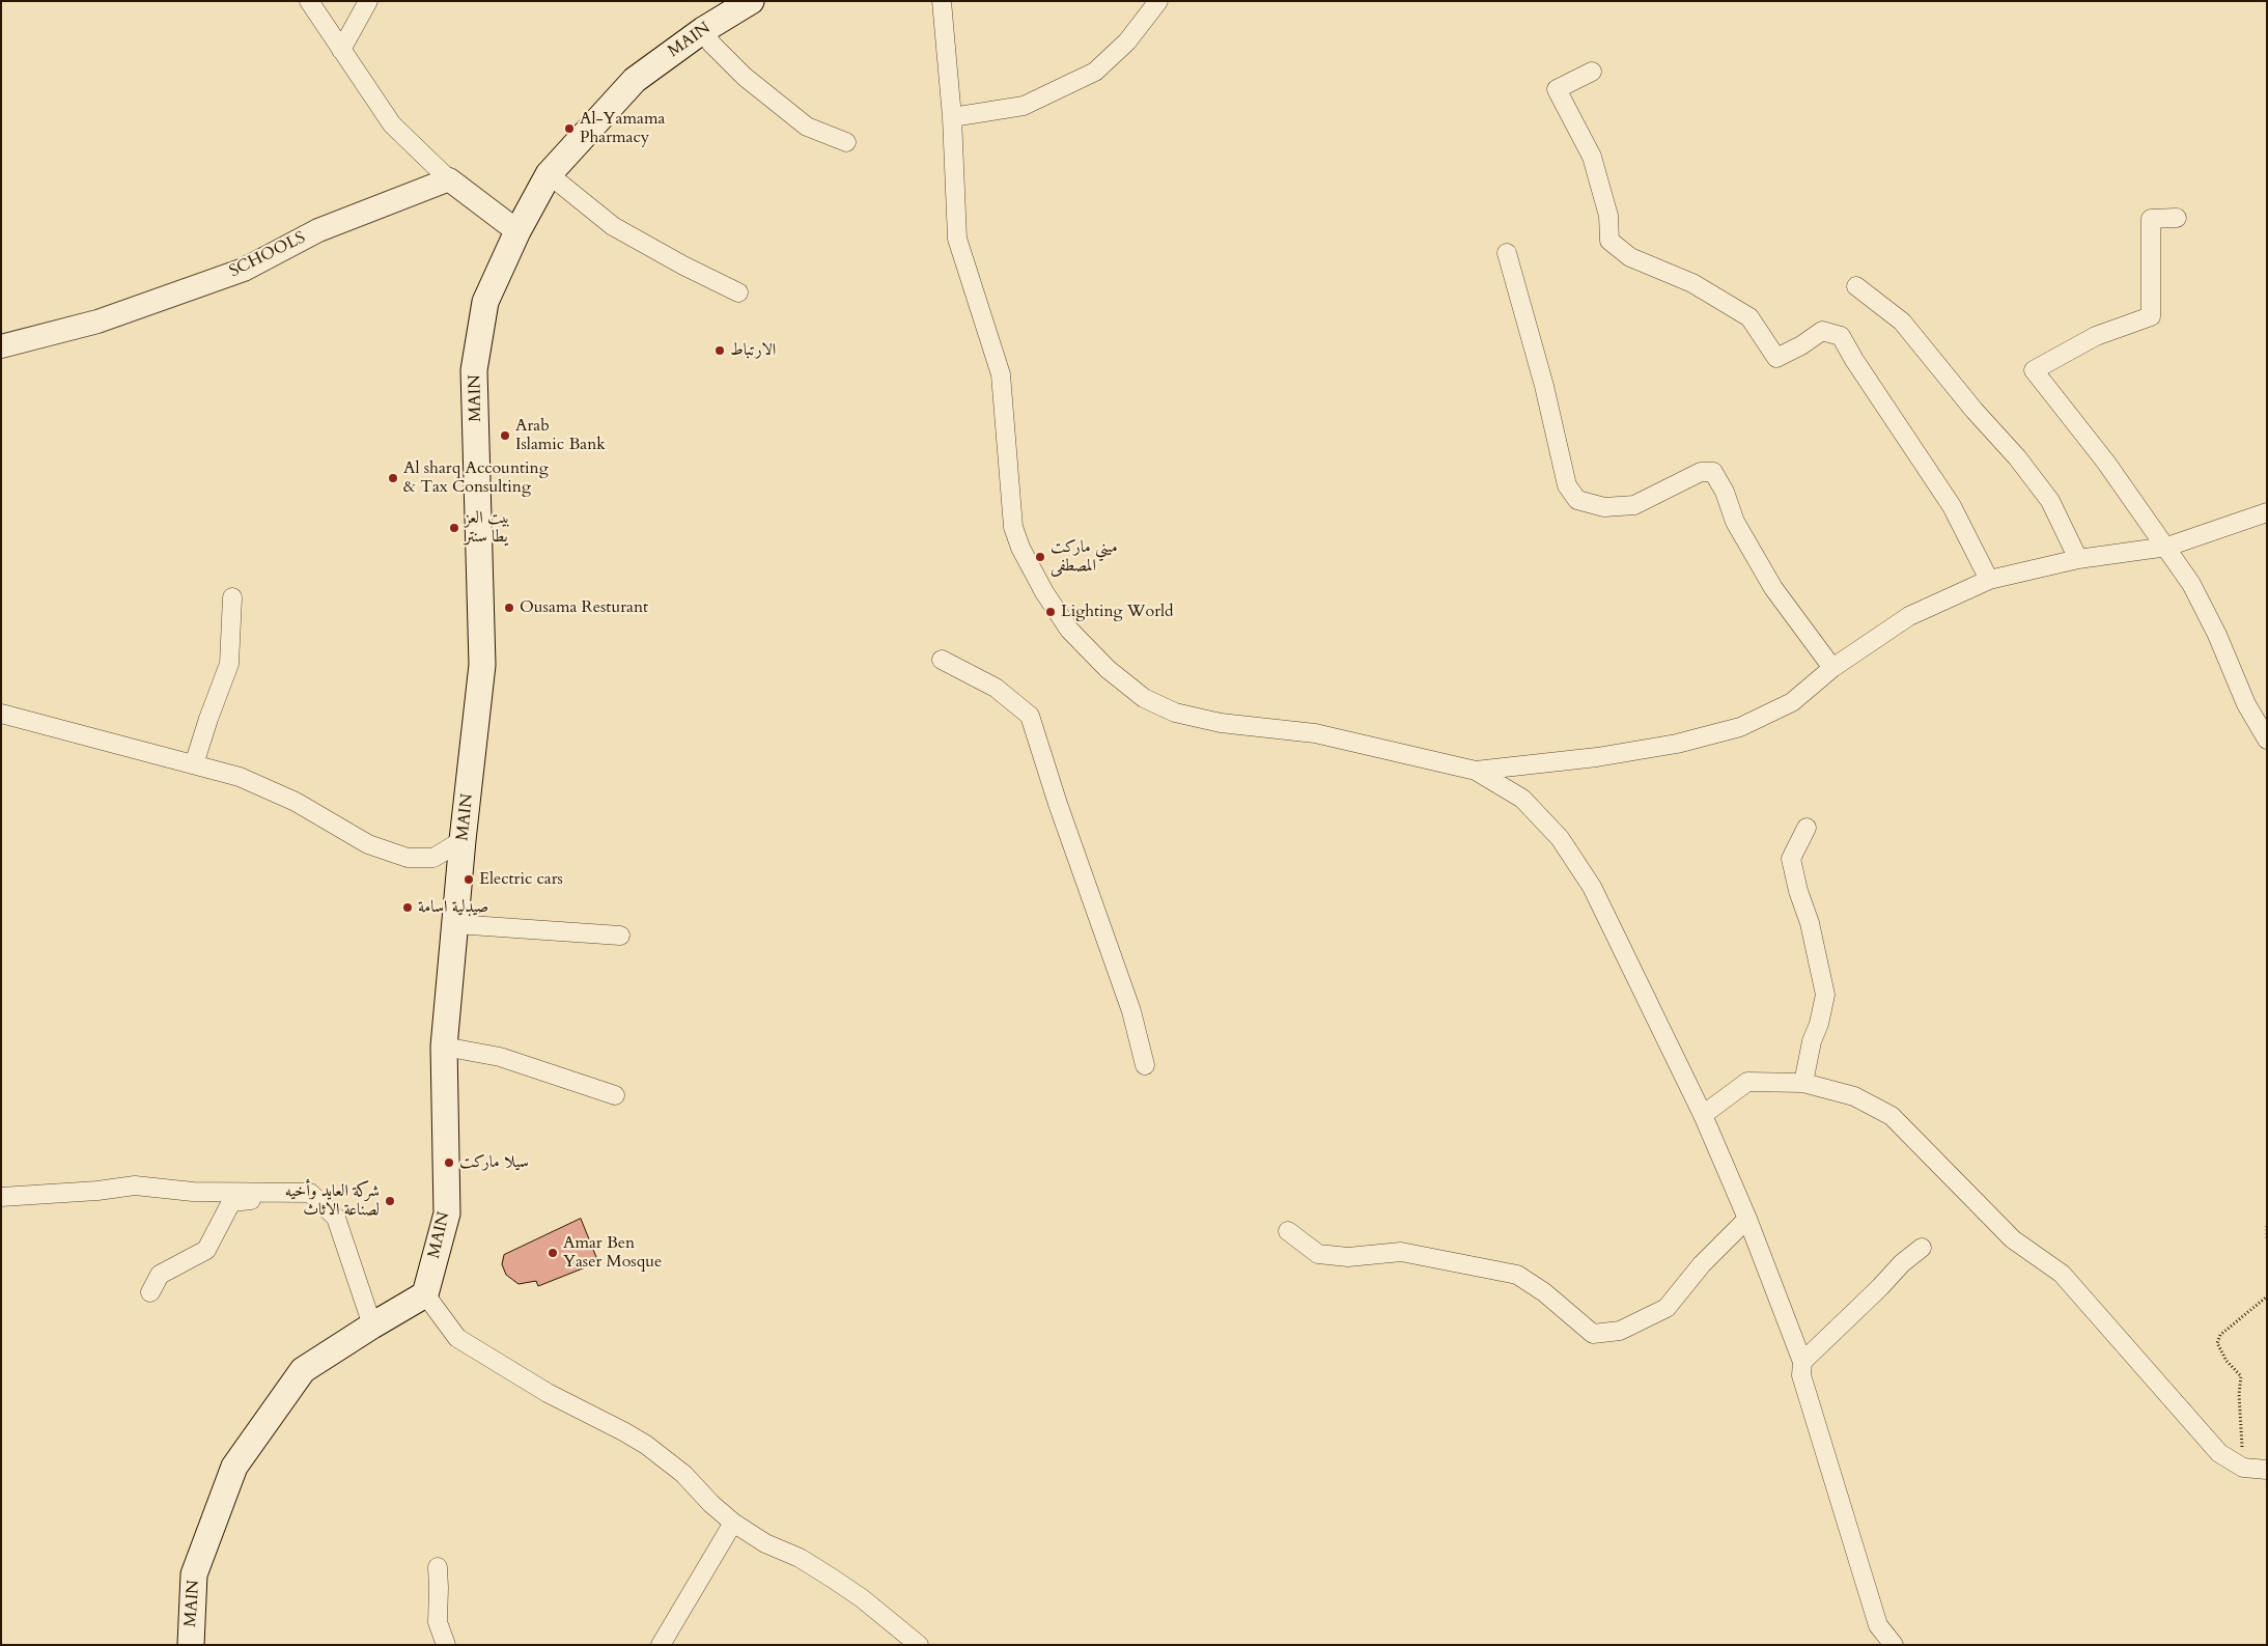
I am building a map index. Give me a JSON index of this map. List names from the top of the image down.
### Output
{
  "streets": {
    "main road": ["MAIN"],
    "street": ["SCHOOLS"]
  },
  "places": [
    "Al-Yamama Pharmacy",
    "الارتباط",
    "Arab Islamic Bank",
    "Al sharq Accounting & Tax Consulting",
    "بيت العز يطا سنتر",
    "ميني ماركت المصطفى",
    "Ousama Resturant",
    "Lighting World",
    "Electric cars",
    "صيدلية اسامة",
    "سيلا ماركت",
    "شركة العايد وأخيه لصناعة الاثاث",
    "Amar Ben Yaser Mosque"
  ]
}
